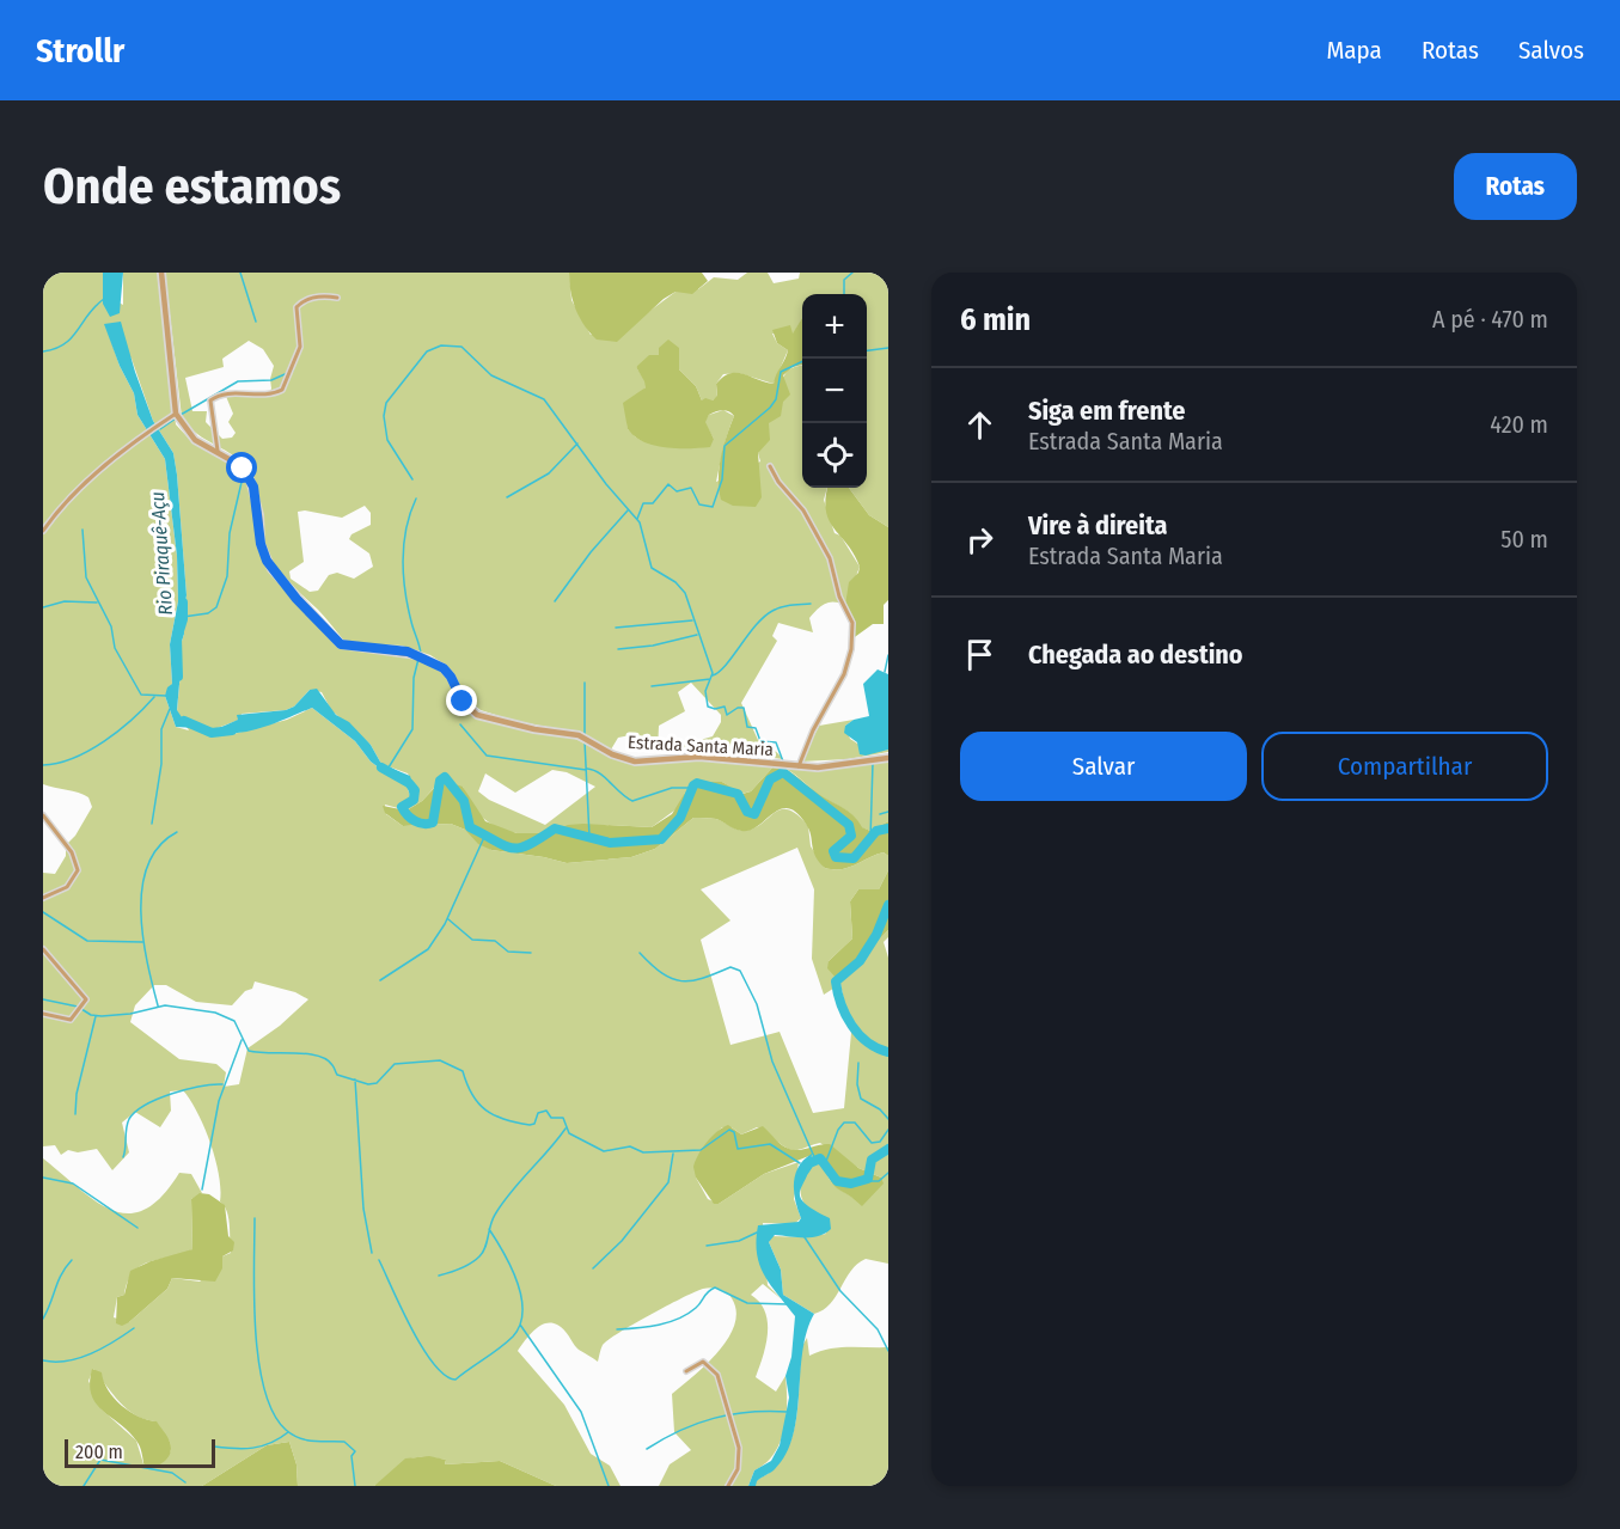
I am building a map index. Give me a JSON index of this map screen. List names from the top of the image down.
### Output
{
  "streets": {
    "street": ["Estrada Santa Maria"]
  },
  "water": ["Rio Piraquê-Açu"],
  "scale_bar": "200 m",
  "page": {
    "header": "Strollr",
    "nav": ["Mapa", "Rotas", "Salvos"],
    "buttons": [
      "Rotas",
      ["Salvar", "Compartilhar"]
    ],
    "title": "Onde estamos",
    "heading": ["6 min", "A pé · 470 m"],
    "map_buttons": ["+", "−"],
    "list": [
      ["Siga em frente", "Estrada Santa Maria", "420 m"],
      ["Vire à direita", "Estrada Santa Maria", "50 m"],
      "Chegada ao destino"
    ],
    "scale": "200 m"
  }
}
